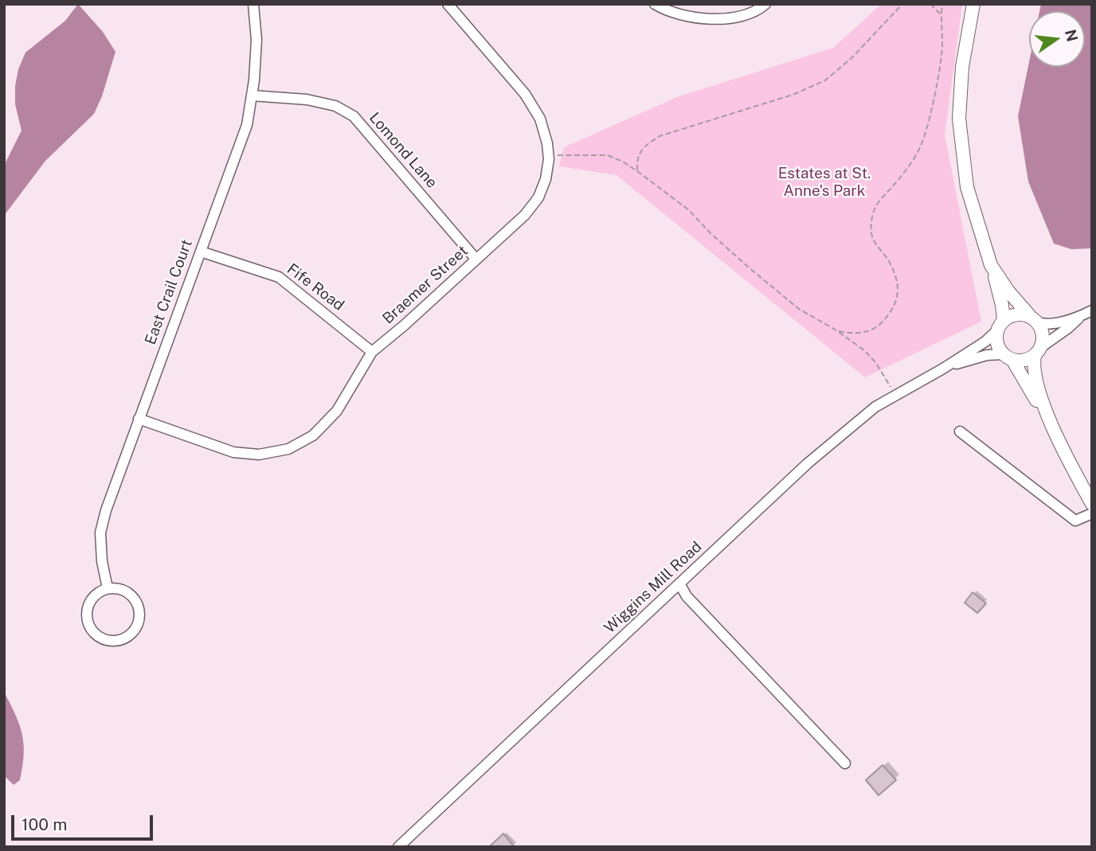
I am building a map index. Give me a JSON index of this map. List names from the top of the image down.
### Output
{
  "streets": {
    "street": [
      "Lomond Lane",
      "Braemer Street",
      "Fife Road",
      "East Crail Court",
      "Wiggins Mill Road"
    ]
  },
  "crossings": [
    ["Lomond Lane", "Braemer Street"],
    ["Lomond Lane", "East Crail Court"],
    ["Braemer Street", "Fife Road"],
    ["Braemer Street", "East Crail Court"],
    ["Fife Road", "East Crail Court"]
  ],
  "parks": ["Estates at St. Anne's Park"],
  "scale_bar": "100 m",
  "north": "right"
}
